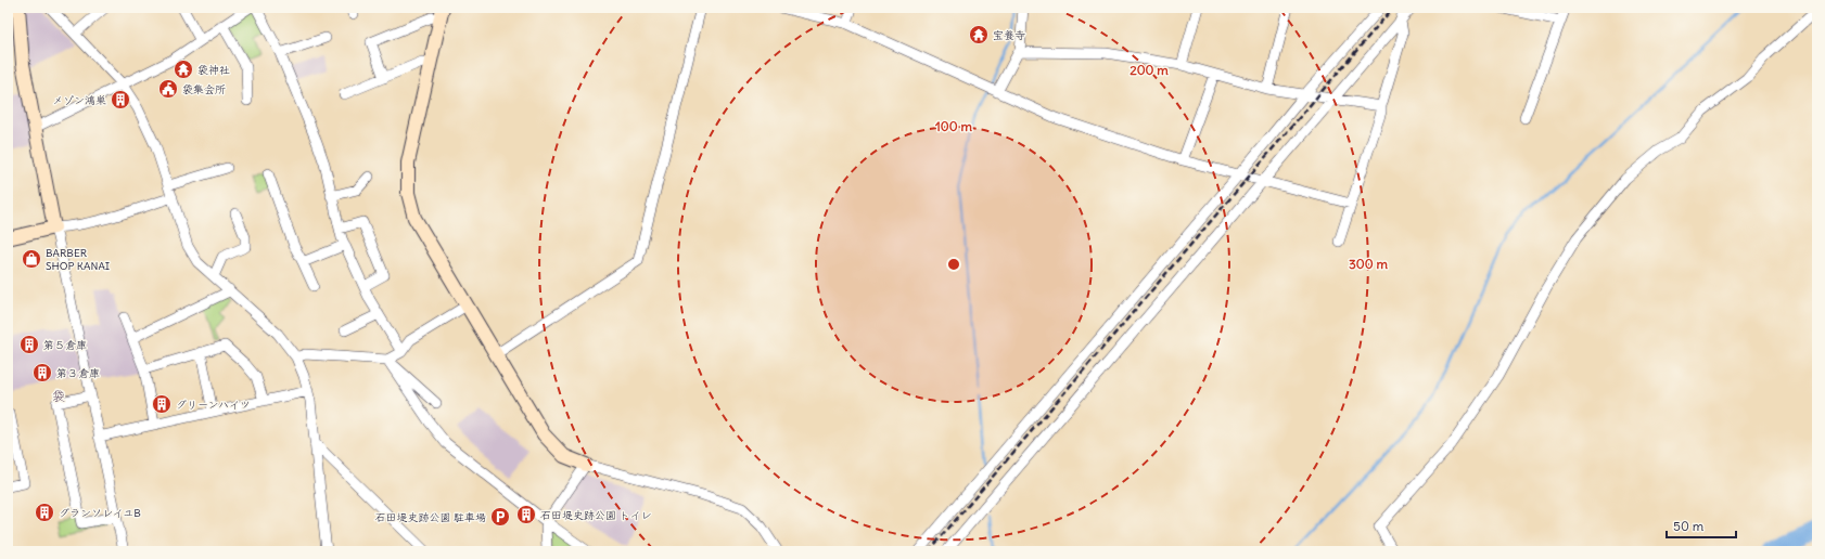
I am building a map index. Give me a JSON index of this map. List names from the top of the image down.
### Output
{
  "districts": ["袋"],
  "places": {
    "temple": ["宝養寺", "袋神社"],
    "public building": ["袋集会所"],
    "building": [
      "メゾン鴻巣",
      "第５倉庫",
      "第３倉庫",
      "グリーンハイツ",
      "グランソレイユB",
      "石田堤史跡公園 トイレ"
    ],
    "shop": ["BARBER SHOP KANAI"],
    "parking": ["石田堤史跡公園 駐車場"]
  },
  "scale_bar": "50 m",
  "rings": ["200 m", "100 m", "300 m"]
}
